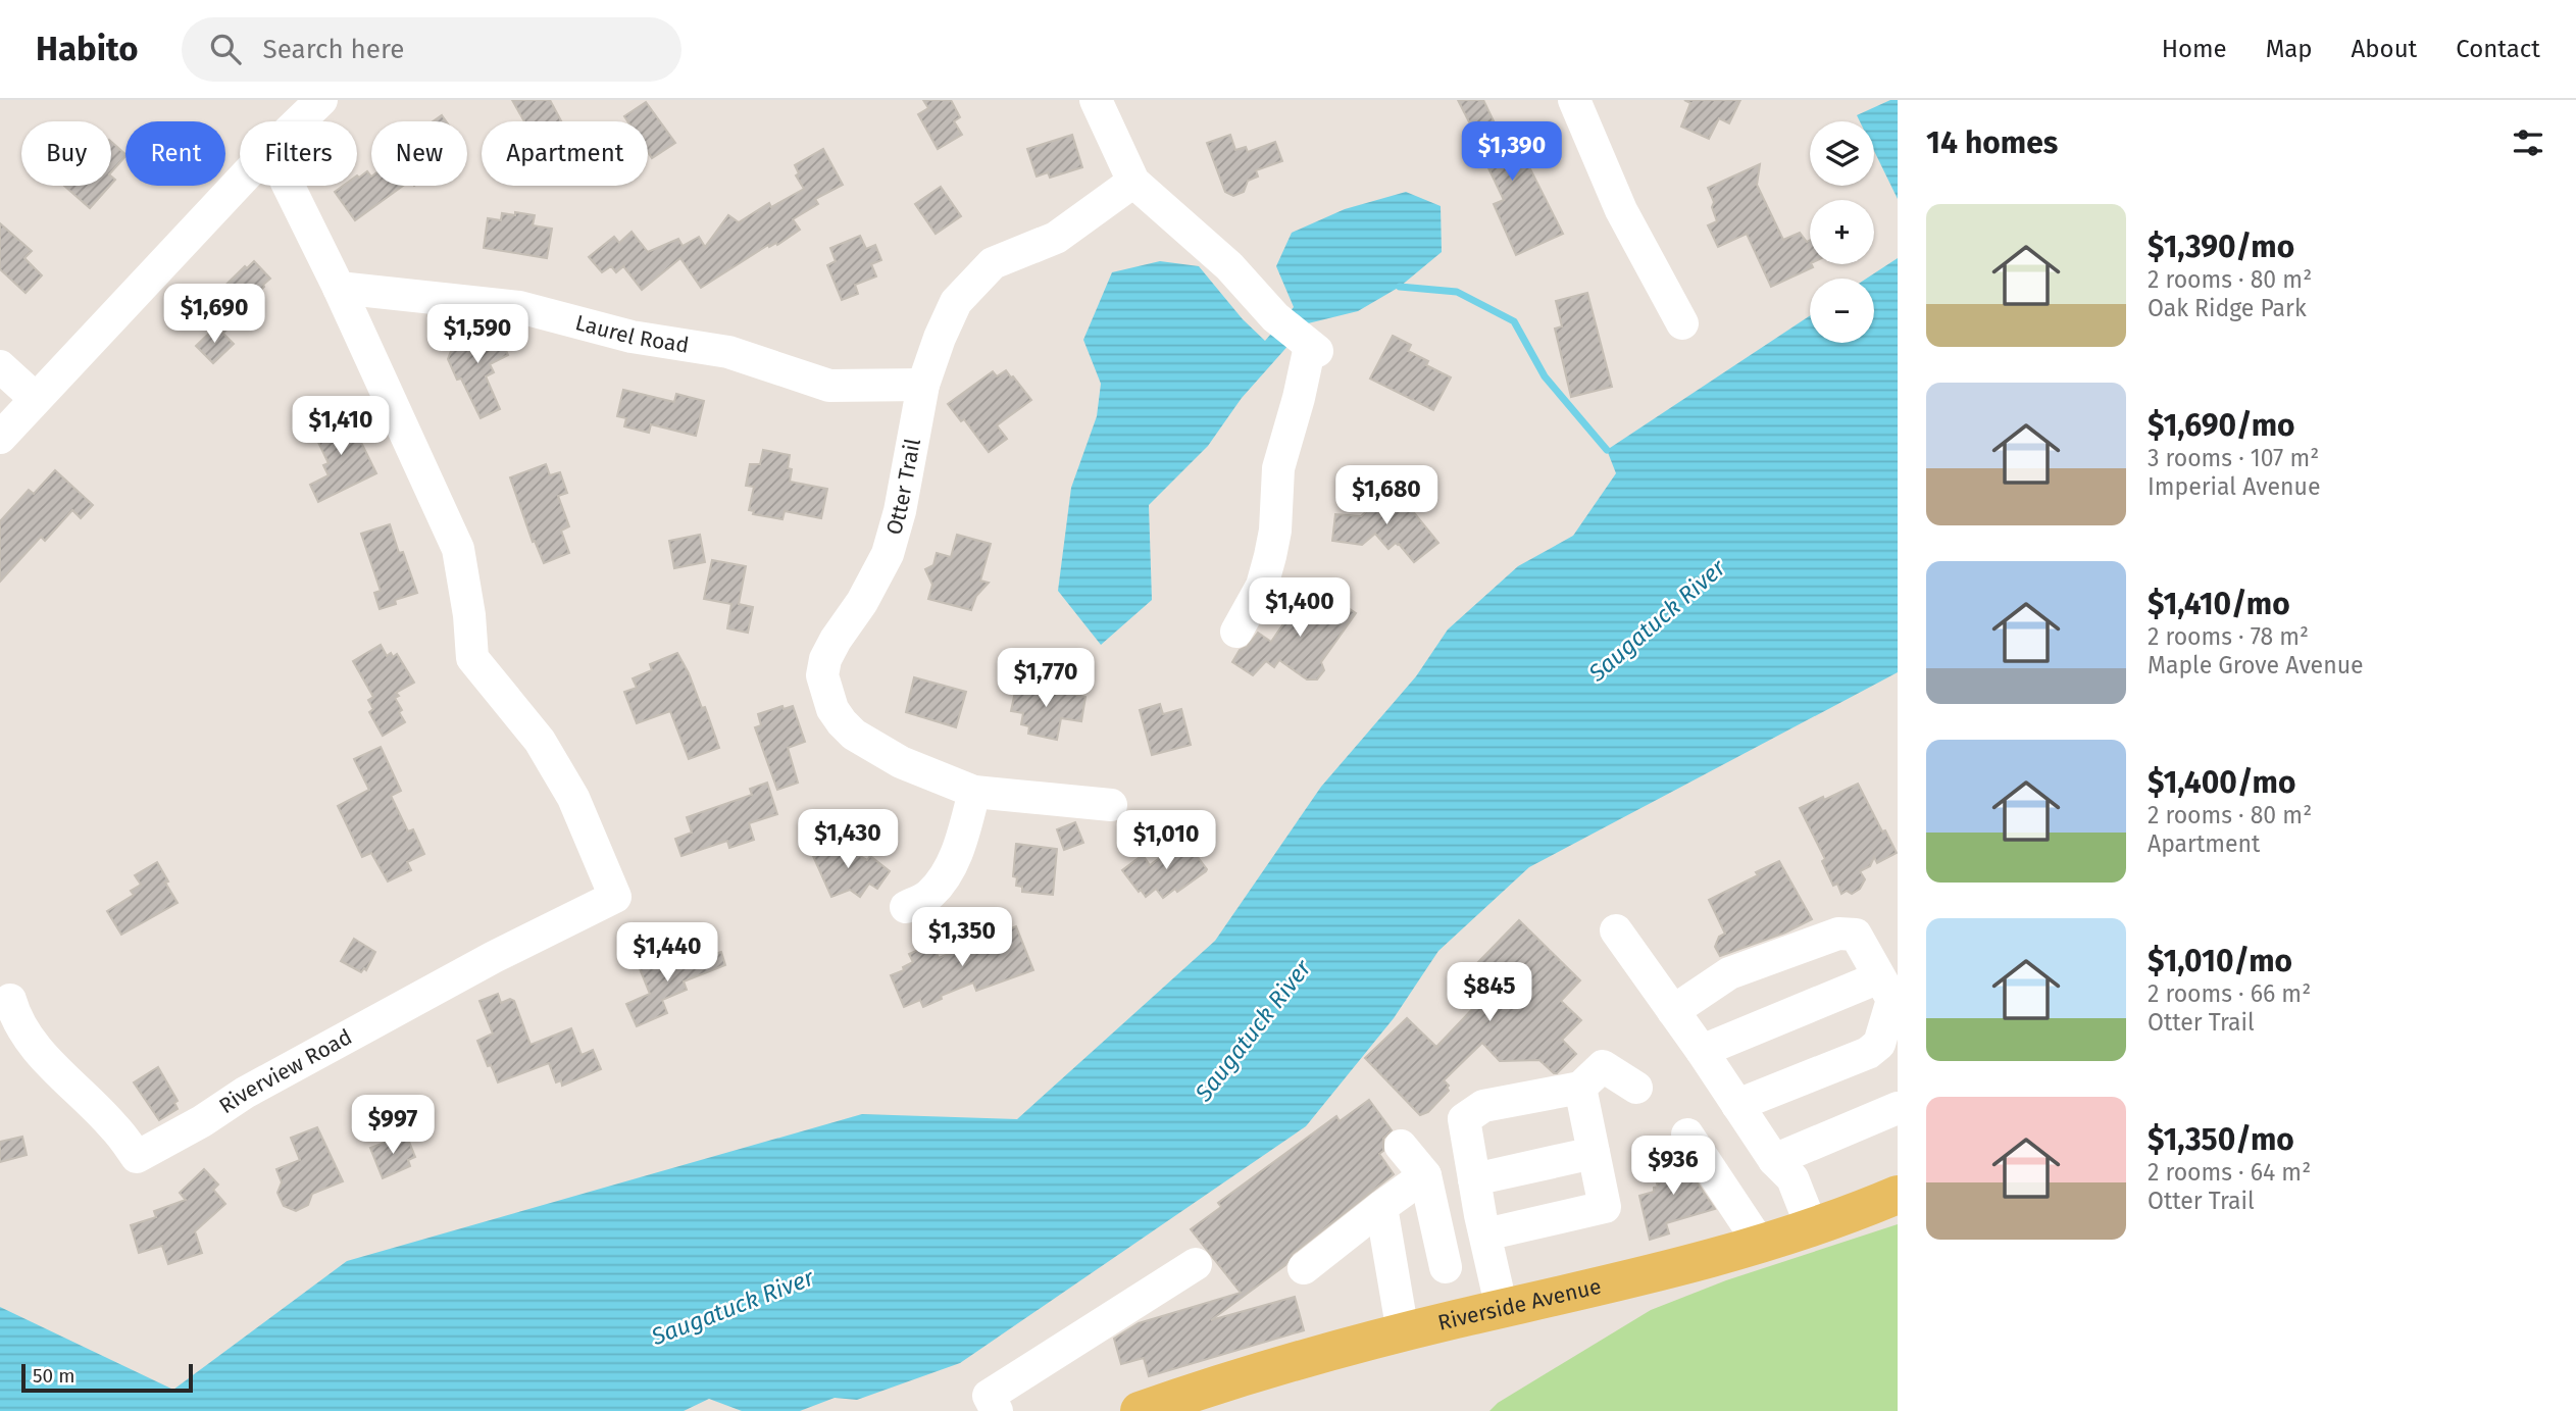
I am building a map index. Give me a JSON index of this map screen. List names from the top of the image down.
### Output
{
  "streets": {
    "main road": ["Riverside Avenue"],
    "street": ["Laurel Road", "Otter Trail", "Riverview Road"]
  },
  "crossings": [
    ["Laurel Road", "Otter Trail"],
    ["Laurel Road", "Riverview Road"]
  ],
  "water": ["Saugatuck River"],
  "scale_bar": "50 m",
  "page": {
    "header": "Habito",
    "search": "Search here",
    "nav": [
      "Home",
      "Map",
      "About",
      "Contact"
    ],
    "heading": "14 homes",
    "map_buttons": ["+", "−"],
    "price": [
      "$1,390",
      "$1,690",
      "$1,590",
      "$1,410",
      "$1,680",
      "$1,400",
      "$1,770",
      "$1,430",
      "$1,010",
      "$1,350",
      "$1,440",
      "$845",
      "$997",
      "$936"
    ],
    "chip": [
      "Buy",
      "Rent",
      "Filters",
      "New",
      "Apartment"
    ],
    "list": [
      {
        "name": "$1,390/mo",
        "note": "2 rooms · 80 m² · Oak Ridge Park"
      },
      {
        "name": "$1,690/mo",
        "note": "3 rooms · 107 m² · Imperial Avenue"
      },
      {
        "name": "$1,410/mo",
        "note": "2 rooms · 78 m² · Maple Grove Avenue"
      },
      {
        "name": "$1,400/mo",
        "note": "2 rooms · 80 m² · Apartment"
      },
      {
        "name": "$1,010/mo",
        "note": "2 rooms · 66 m² · Otter Trail"
      },
      {
        "name": "$1,350/mo",
        "note": "2 rooms · 64 m² · Otter Trail"
      }
    ],
    "scale": "50 m"
  }
}
